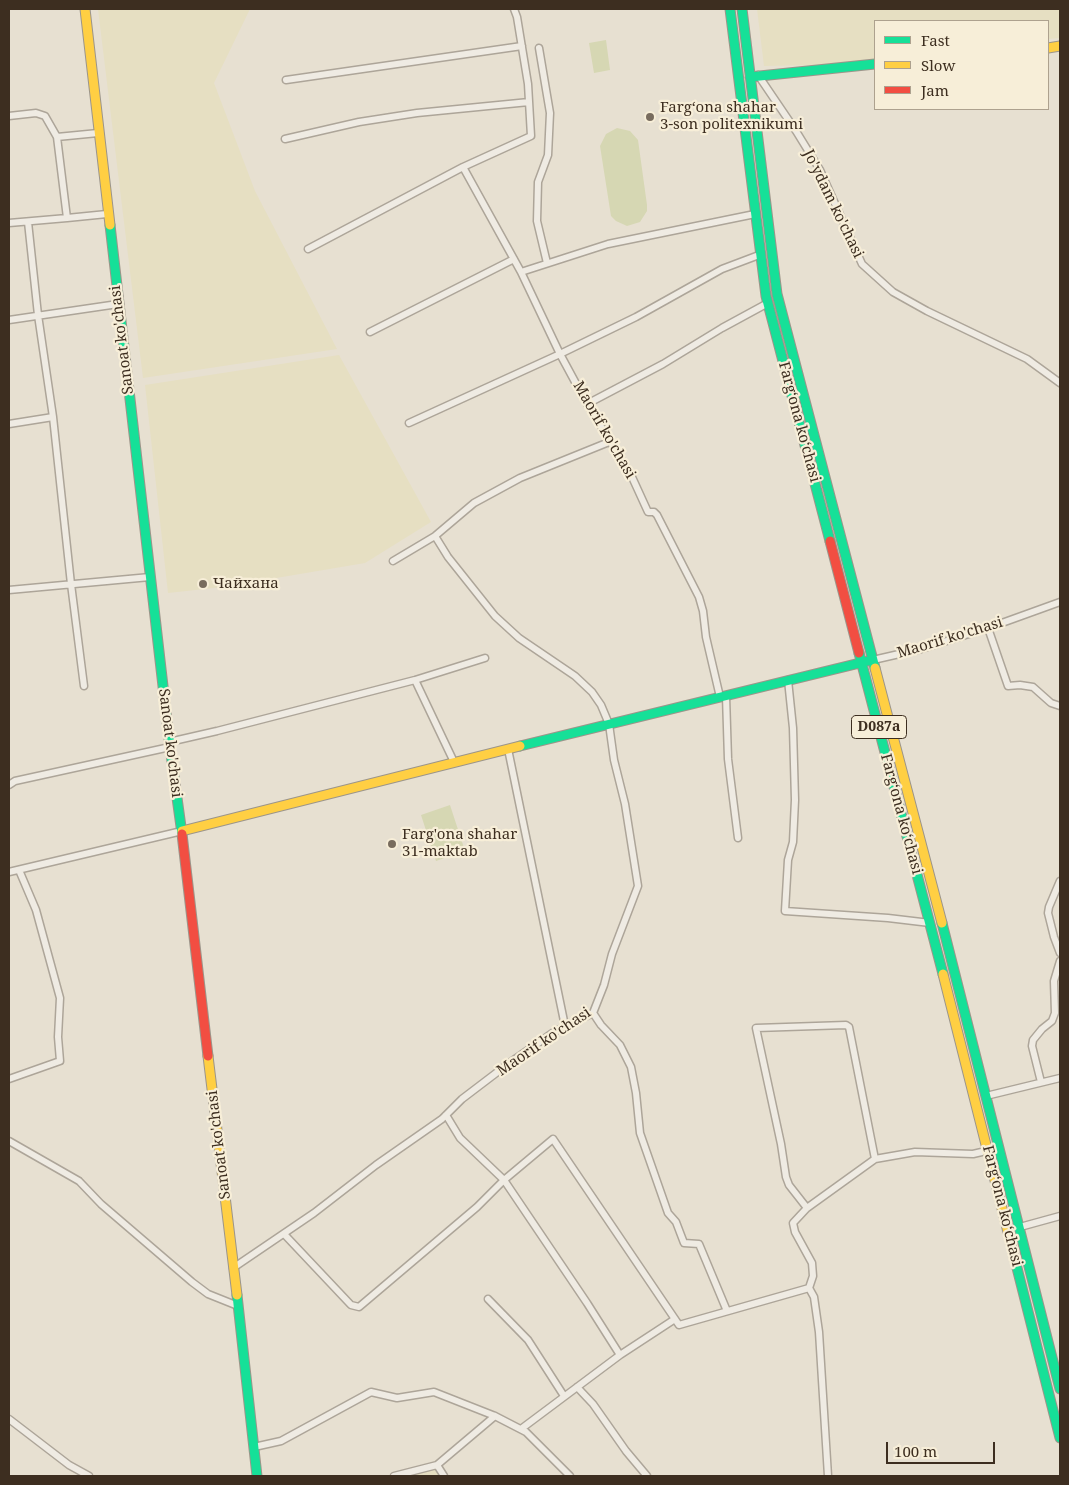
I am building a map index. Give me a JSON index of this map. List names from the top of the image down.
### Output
{
  "streets": {
    "main road": [
      "Sanoat ko'chasi",
      "Fargʻona koʻchasi",
      "Maorif ko'chasi",
      "D087a"
    ],
    "street": ["Jo'ydam ko'chasi"]
  },
  "crossings": [
    ["Jo'ydam ko'chasi", "Fargʻona koʻchasi"],
    ["Sanoat ko'chasi", "Maorif ko'chasi"],
    ["Fargʻona koʻchasi", "Maorif ko'chasi"]
  ],
  "places": ["Farg‘ona shahar 3-son politexnikumi", "Чайхана", "Farg'ona shahar 31-maktab"],
  "legend": ["Fast", "Slow", "Jam"],
  "scale_bar": "100 m"
}
